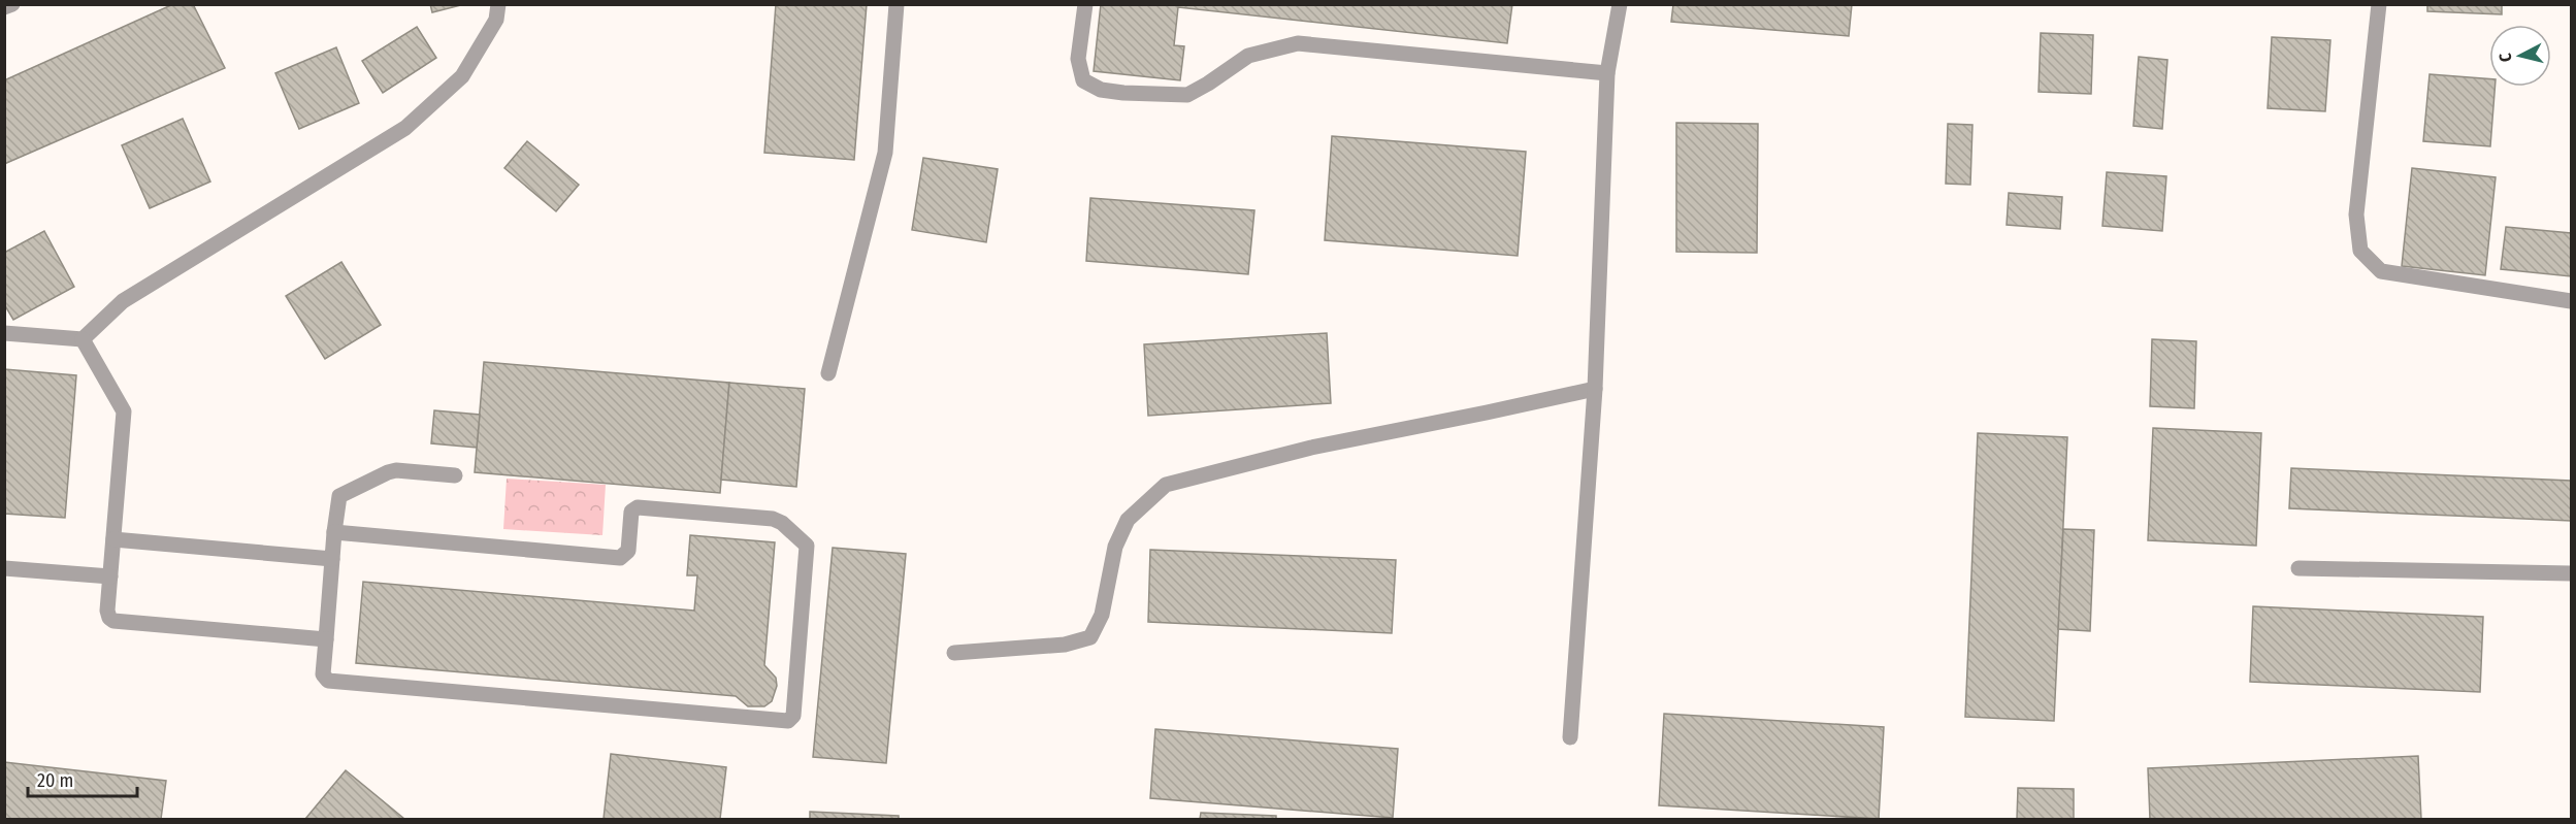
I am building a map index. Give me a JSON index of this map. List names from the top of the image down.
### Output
{
  "scale_bar": "20 m",
  "north": "left"
}
